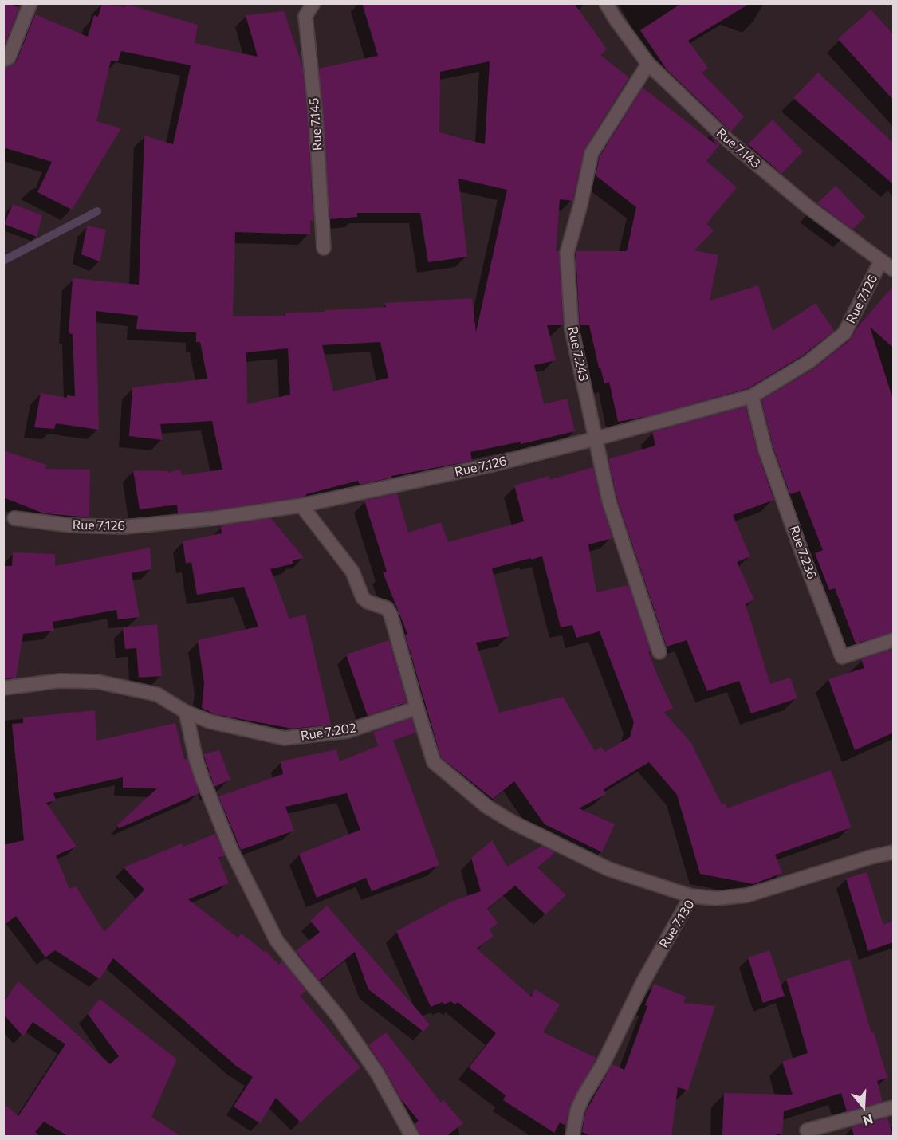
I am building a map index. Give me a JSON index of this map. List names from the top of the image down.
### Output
{
  "streets": {
    "street": [
      "Rue 7.145",
      "Rue 7.143",
      "Rue 7.126",
      "Rue 7.243",
      "Rue 7.236",
      "Rue 7.202",
      "Rue 7.130"
    ]
  },
  "crossings": [
    ["Rue 7.143", "Rue 7.126"],
    ["Rue 7.143", "Rue 7.243"],
    ["Rue 7.126", "Rue 7.243"],
    ["Rue 7.126", "Rue 7.236"]
  ],
  "north": "bottom"
}
